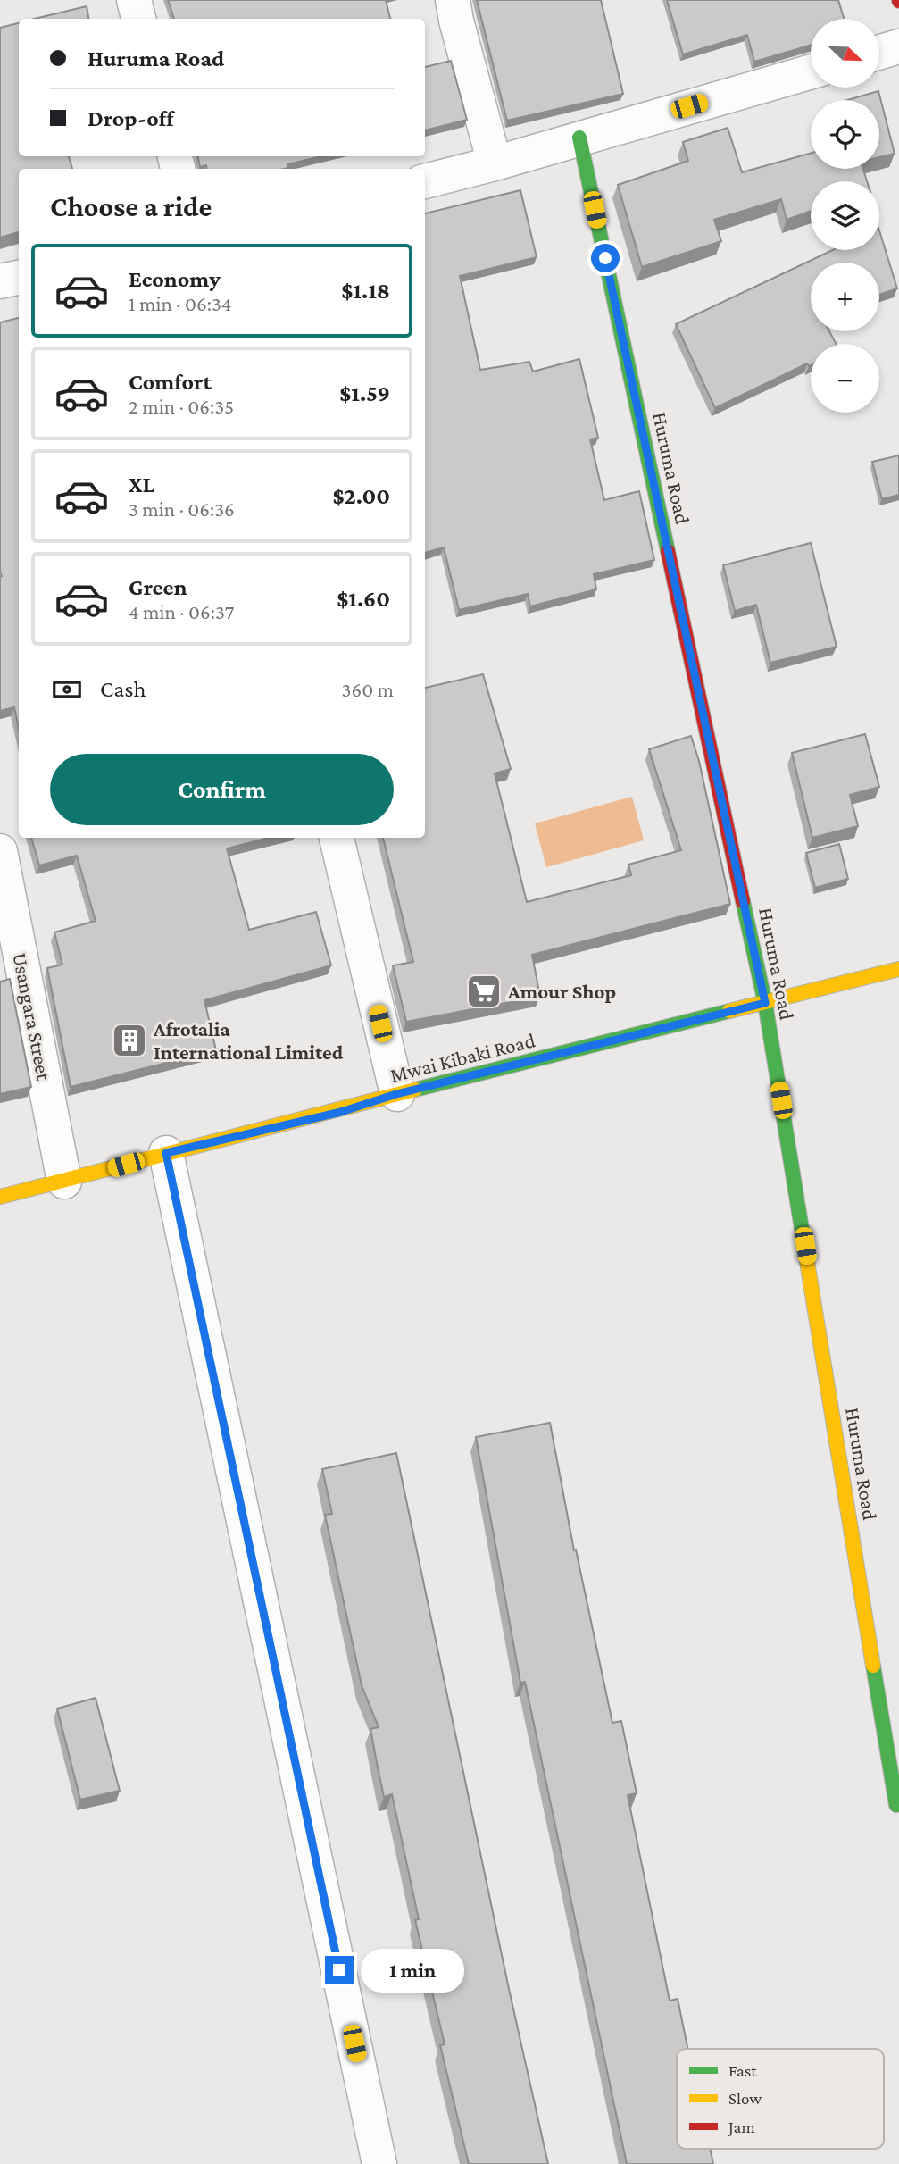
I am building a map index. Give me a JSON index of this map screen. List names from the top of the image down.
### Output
{
  "streets": {
    "street": ["Huruma Road", "Usangara Street", "Mwai Kibaki Road"]
  },
  "crossings": [
    ["Huruma Road", "Mwai Kibaki Road"],
    ["Usangara Street", "Mwai Kibaki Road"]
  ],
  "places": {
    "supermarket": ["Amour Shop"],
    "building": ["Afrotalia International Limited"]
  },
  "legend": ["Fast", "Slow", "Jam"],
  "north": "bottom right",
  "page": {
    "map_buttons": ["+", "−"],
    "banner": ["Huruma Road", "Drop-off"],
    "heading": "Choose a ride",
    "list": [
      {
        "name": "Economy",
        "note": "1 min · 06:34",
        "value": "$1.18"
      },
      {
        "name": "Comfort",
        "note": "2 min · 06:35",
        "value": "$1.59"
      },
      {
        "name": "XL",
        "note": "3 min · 06:36",
        "value": "$2.00"
      },
      {
        "name": "Green",
        "note": "4 min · 06:37",
        "value": "$1.60"
      }
    ],
    "pay": ["Cash", "360 m"],
    "buttons": "Confirm",
    "bubble": "1 min"
  }
}
